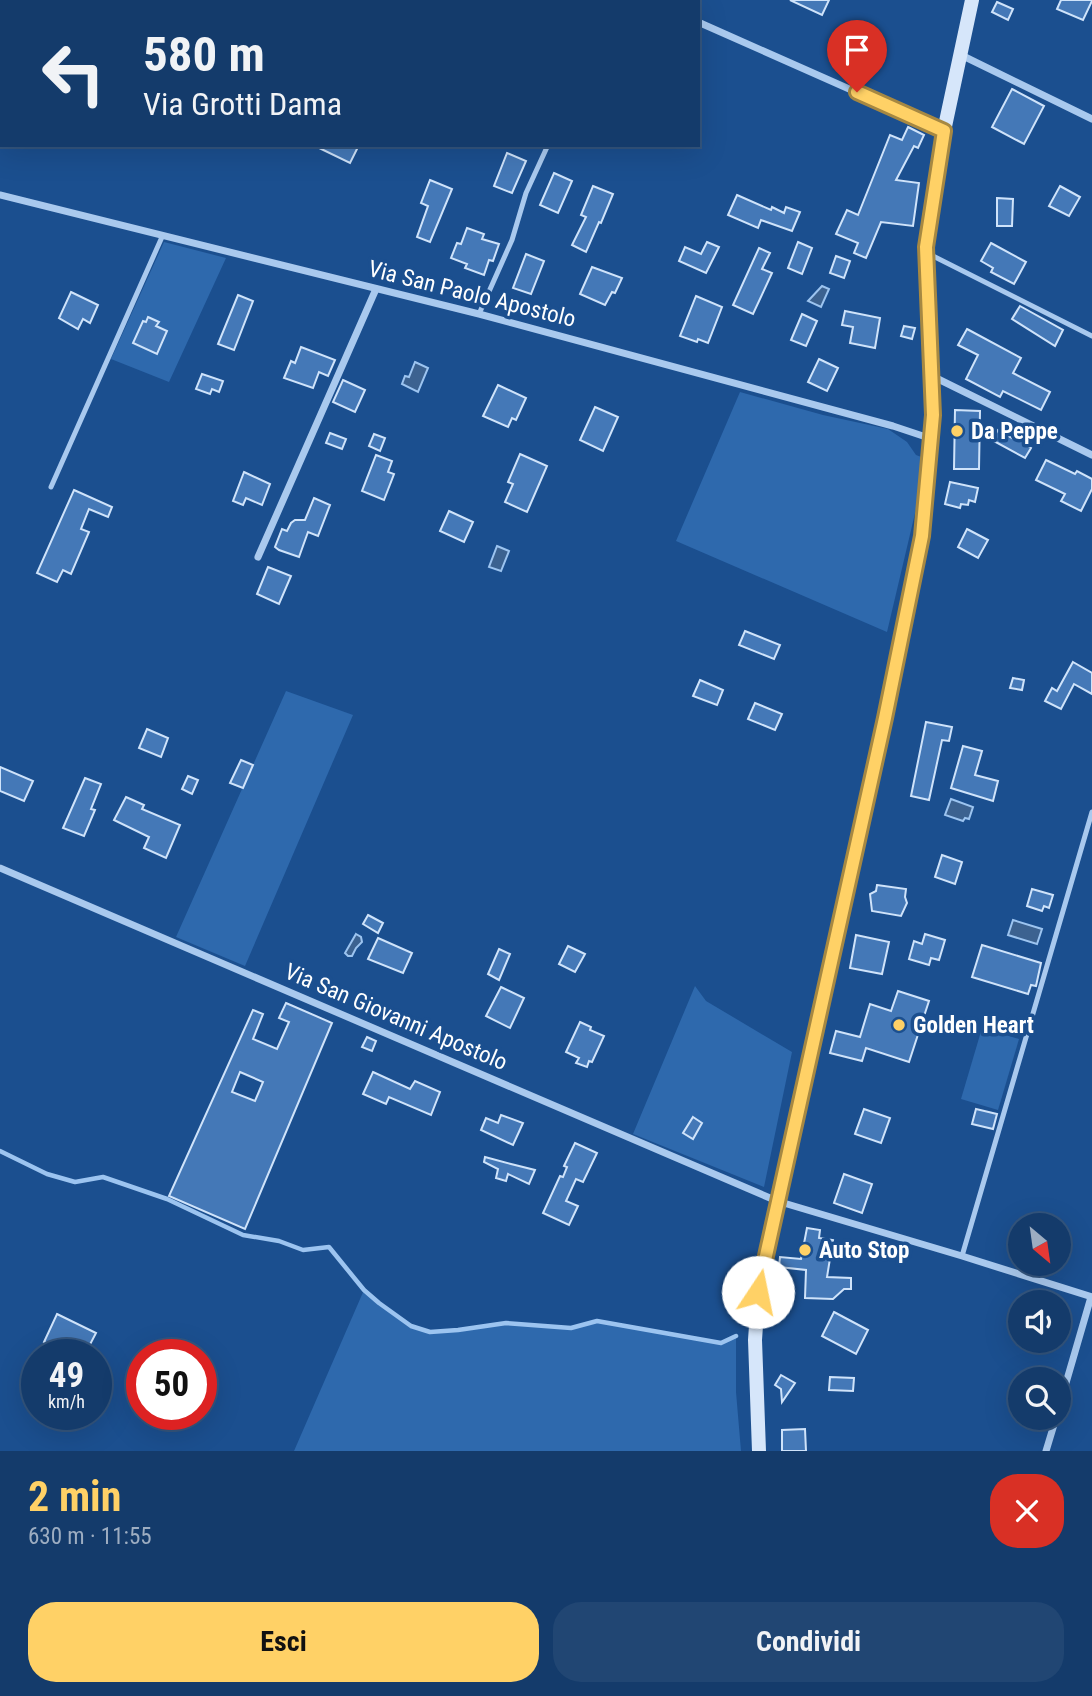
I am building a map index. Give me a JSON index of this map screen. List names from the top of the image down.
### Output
{
  "streets": {
    "street": ["Via San Paolo Apostolo", "Via San Giovanni Apostolo"]
  },
  "places": ["Da Peppe", "Golden Heart", "Auto Stop"],
  "north": "bottom right",
  "page": {
    "turn": ["580 m", "Via Grotti Dama"],
    "speed": "49 km/h",
    "limit": "50",
    "heading": ["2 min", "630 m · 11:55"],
    "buttons": ["Esci", "Condividi"]
  }
}
